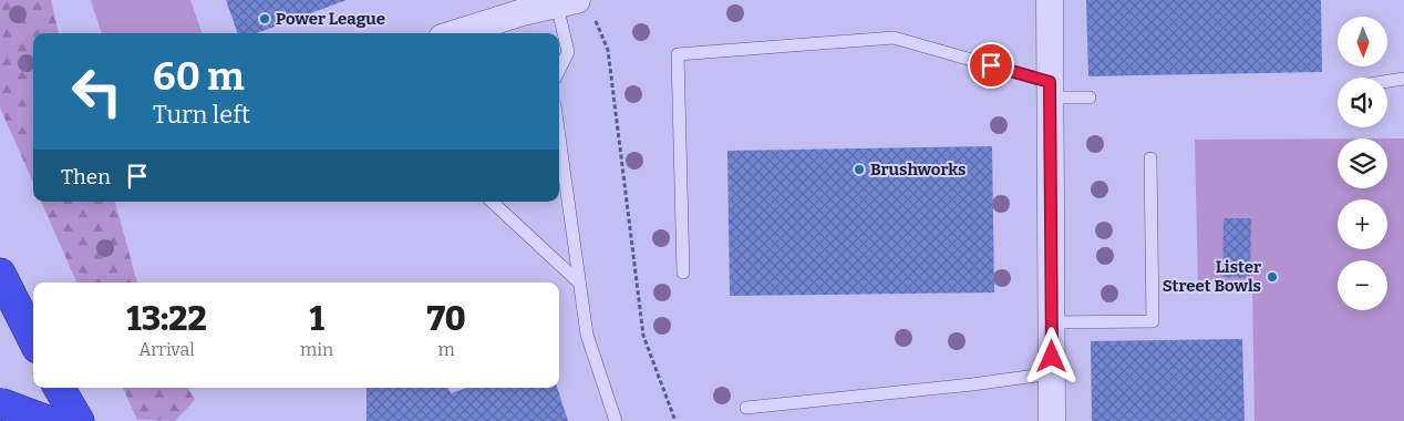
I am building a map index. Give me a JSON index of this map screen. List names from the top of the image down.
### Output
{
  "places": ["Power League", "Brushworks", "Lister Street Bowls"],
  "north": "bottom",
  "page": {
    "map_buttons": ["+", "−"],
    "turn": ["60 m", "Turn left"],
    "then": "Then",
    "eta": [
      "13:22",
      "Arrival",
      "1",
      "min",
      "70",
      "m"
    ]
  }
}
